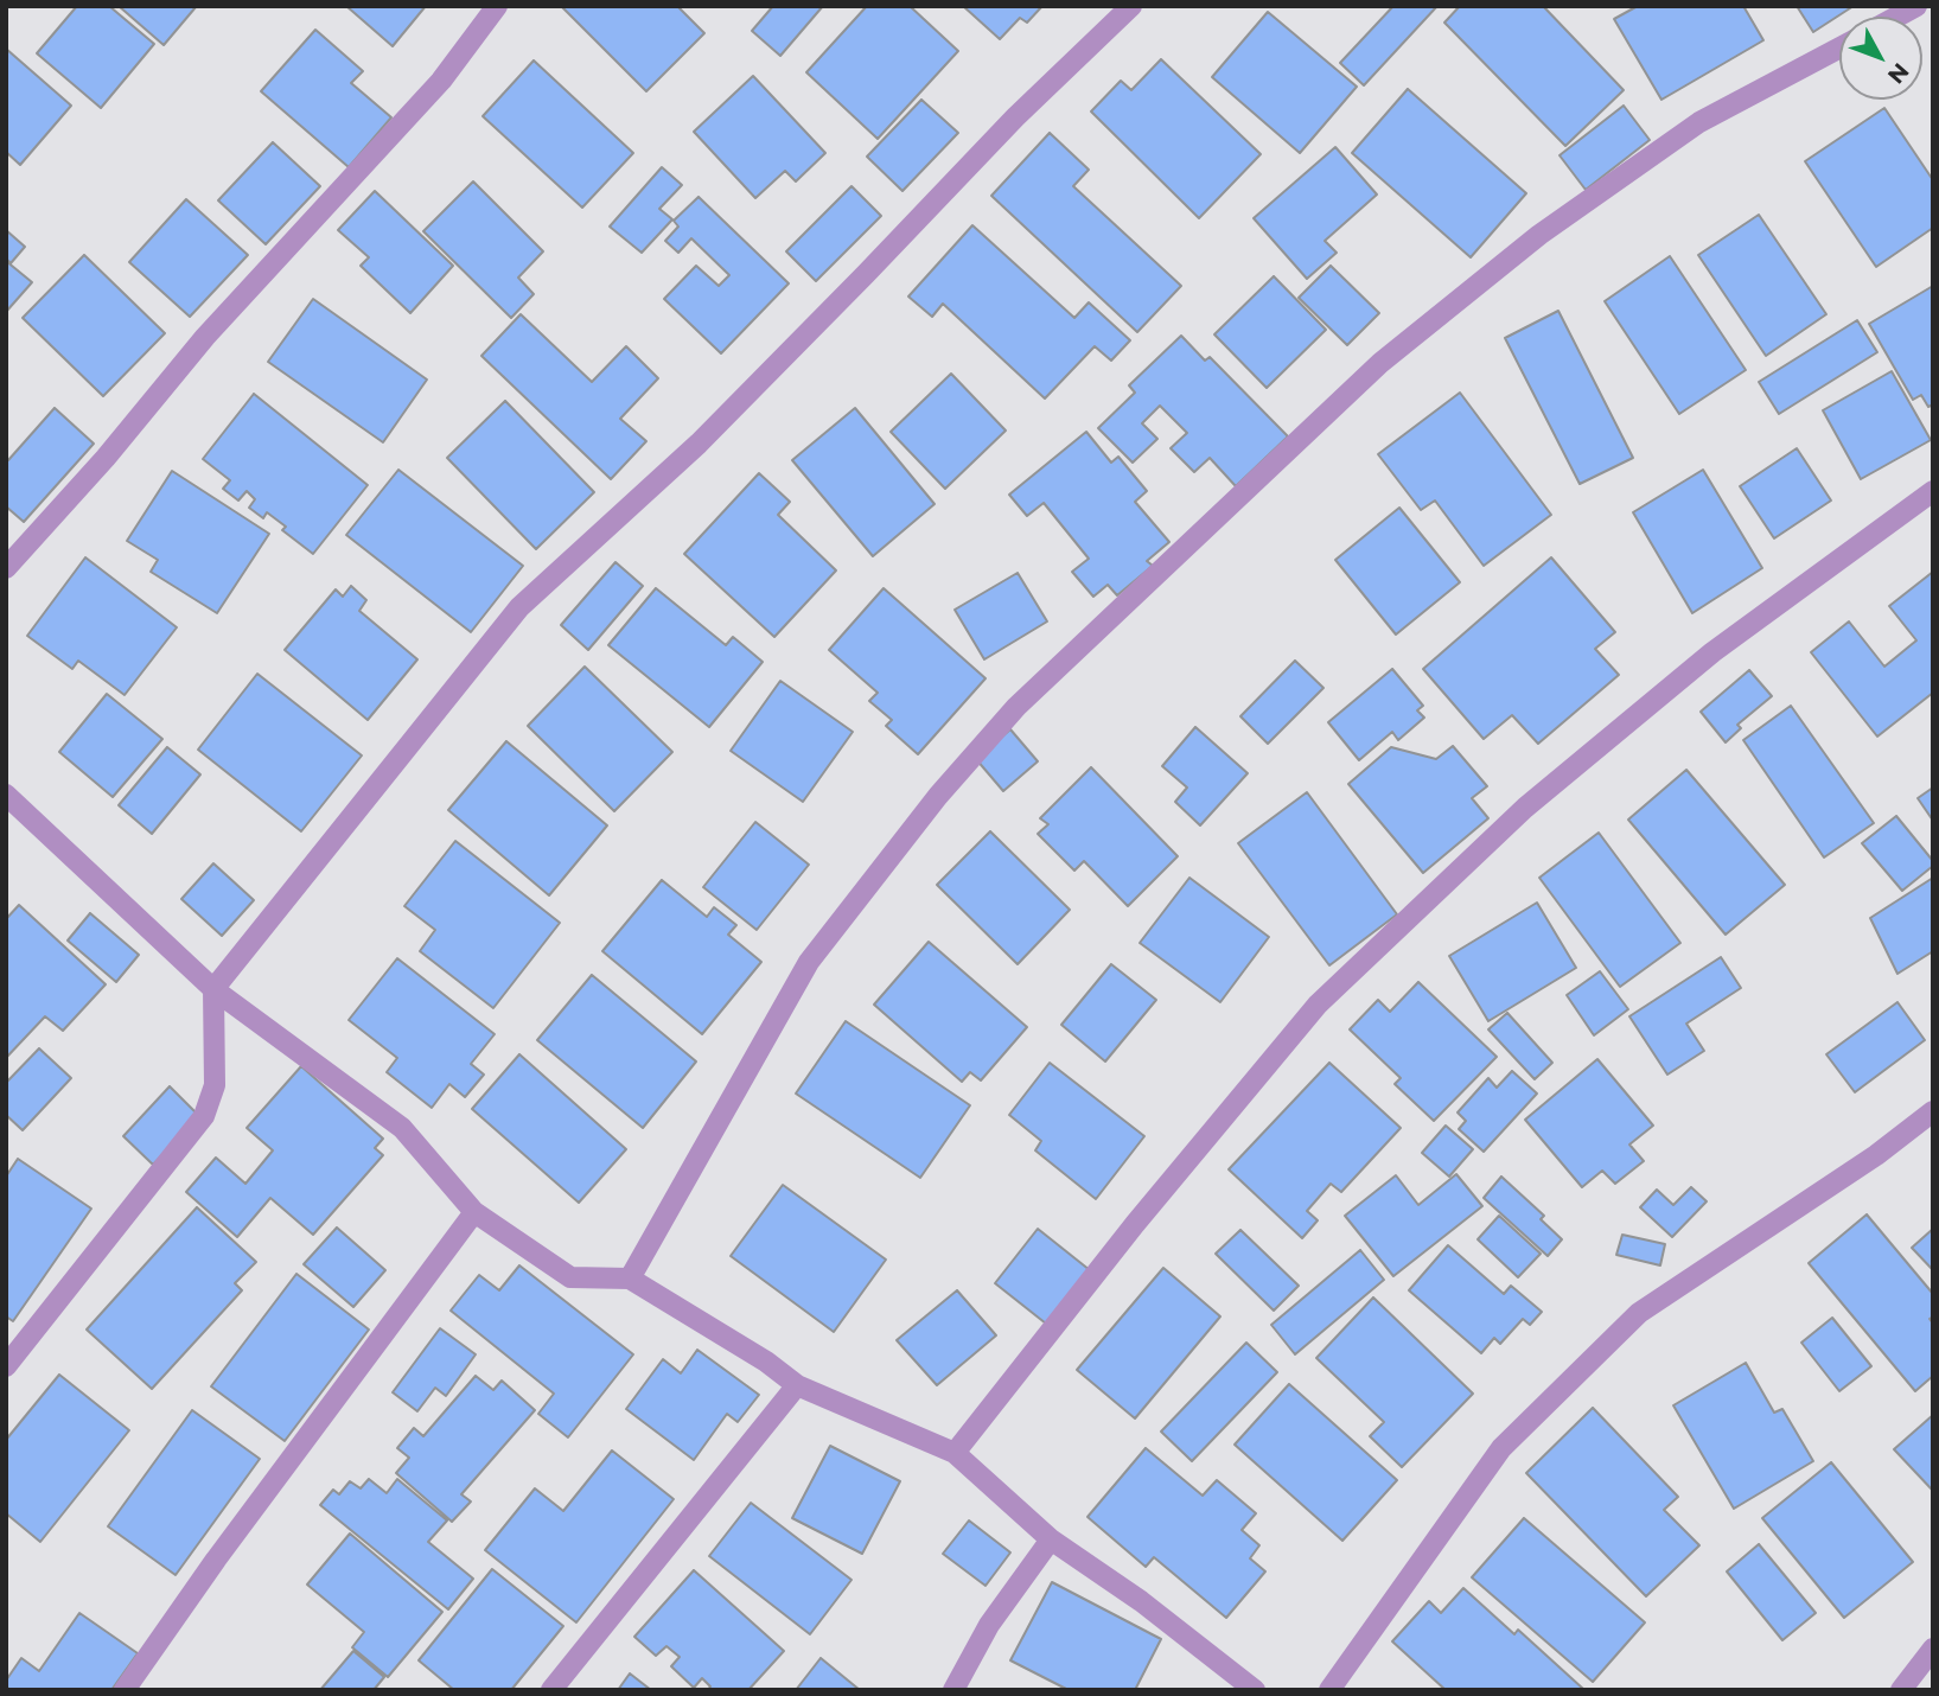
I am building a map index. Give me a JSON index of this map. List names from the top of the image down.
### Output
{
  "north": "bottom right"
}
